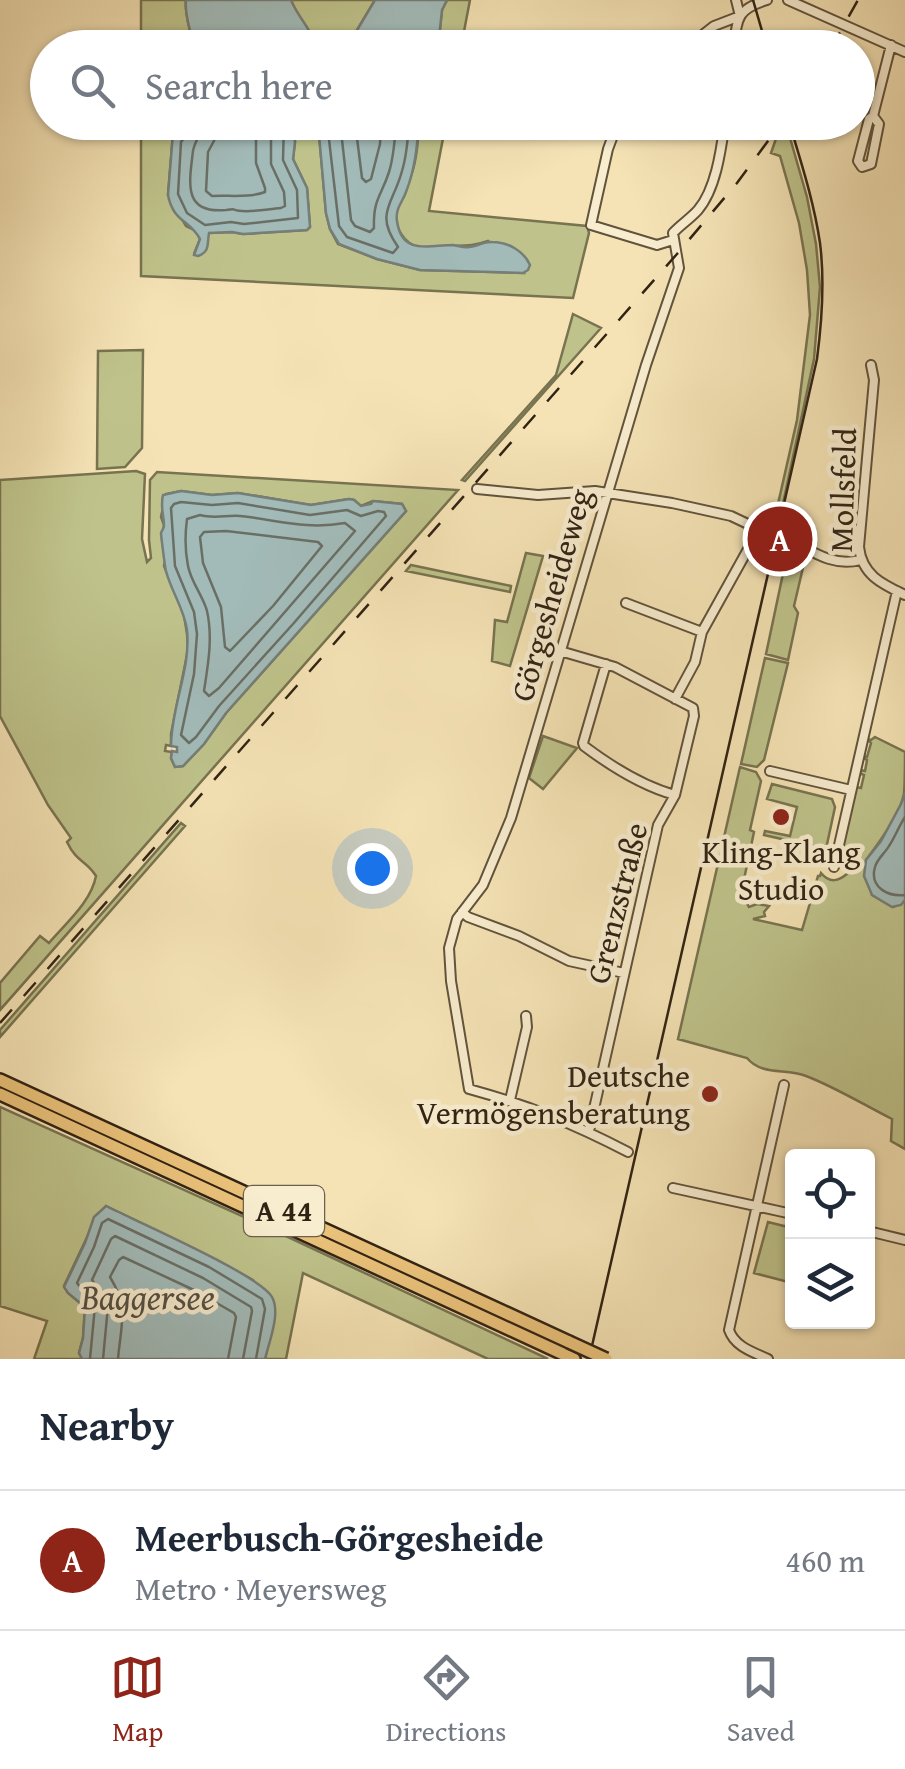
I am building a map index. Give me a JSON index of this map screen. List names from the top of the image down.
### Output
{
  "streets": {
    "highway": ["A 44"],
    "street": ["Mollsfeld", "Görgesheideweg", "Grenzstraße"]
  },
  "water": ["Baggersee"],
  "places": ["Kling-Klang Studio", "Deutsche Vermögensberatung"],
  "page": {
    "search": "Search here",
    "pins": "A",
    "heading": "Nearby",
    "list": [
      {
        "mark": "A",
        "name": "Meerbusch-Görgesheide",
        "note": "Metro · Meyersweg",
        "value": "460 m"
      }
    ],
    "nav": ["Map", "Directions", "Saved"]
  }
}
